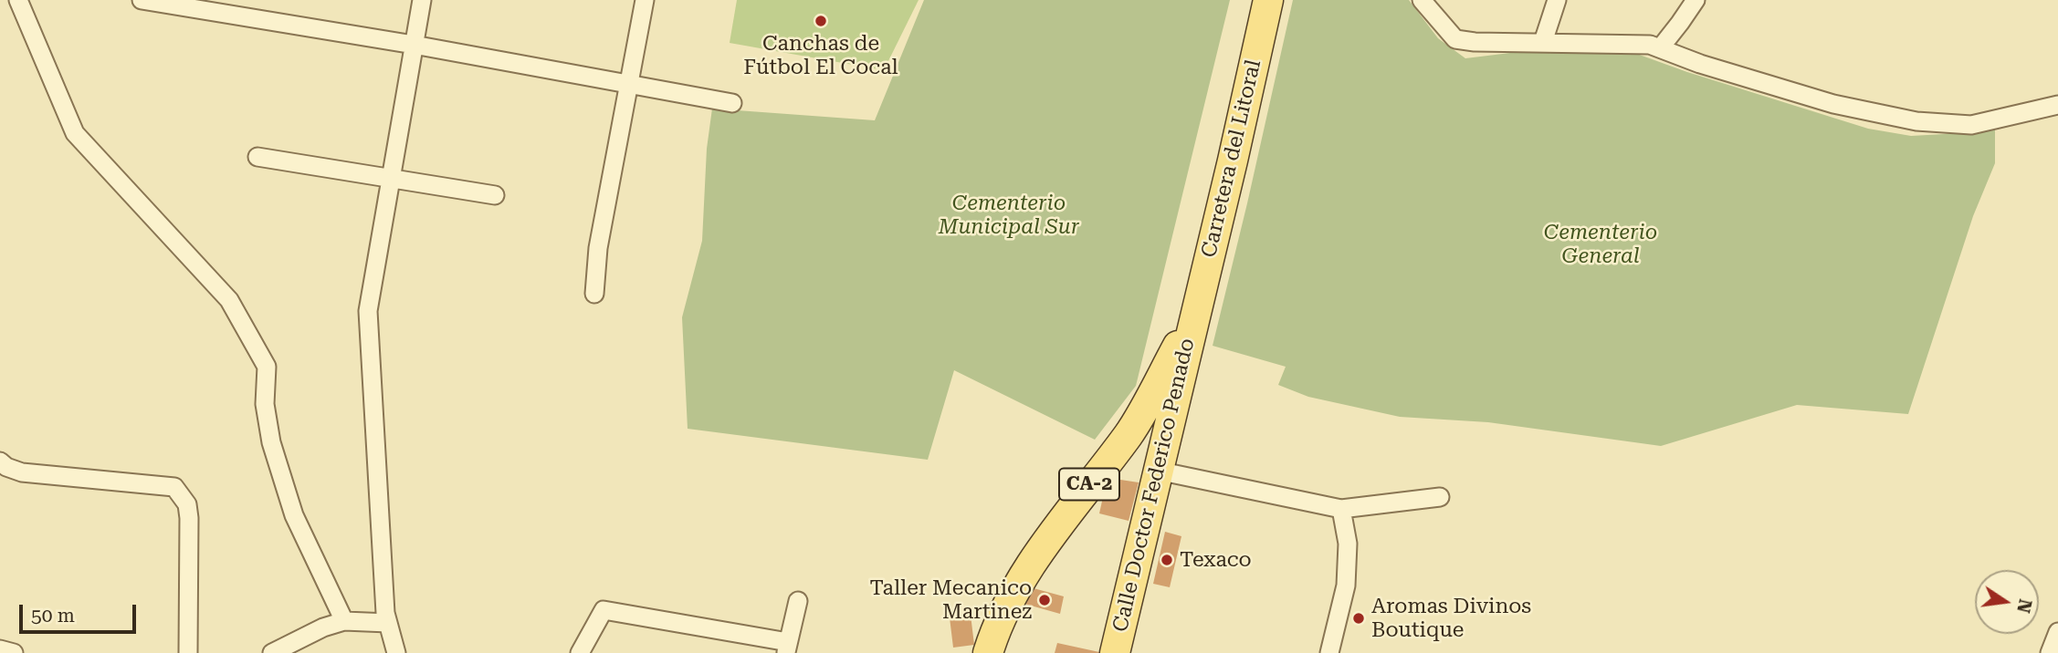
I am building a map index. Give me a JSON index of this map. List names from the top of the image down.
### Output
{
  "streets": {
    "main road": ["Carretera del Litoral", "CA-2", "Calle Doctor Federico Penado"]
  },
  "crossings": [
    ["Carretera del Litoral", "CA-2"],
    ["Carretera del Litoral", "Calle Doctor Federico Penado"],
    ["CA-2", "Calle Doctor Federico Penado"]
  ],
  "parks": ["Cementerio Municipal Sur", "Cementerio General"],
  "places": [
    "Canchas de Fútbol El Cocal",
    "Texaco",
    "Taller Mecanico Martinez",
    "Aromas Divinos Boutique"
  ],
  "scale_bar": "50 m",
  "north": "right"
}
